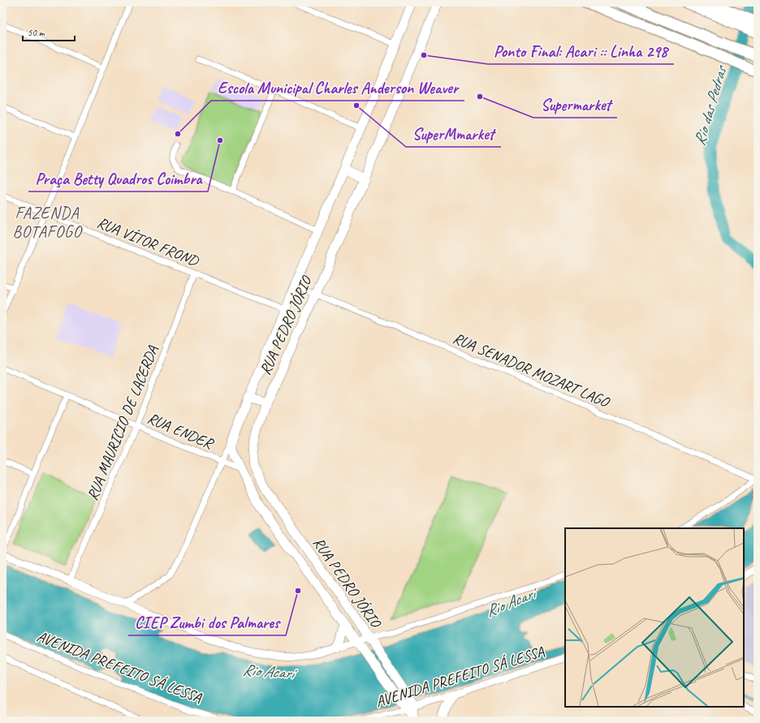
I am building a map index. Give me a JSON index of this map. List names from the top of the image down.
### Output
{
  "streets": {
    "main road": ["RUA PEDRO JÓRIO"],
    "street": [
      "RUA VÍTOR FROND",
      "RUA SENADOR MOZART LAGO",
      "RUA MAURICIO DE LACERDA",
      "RUA ENDER",
      "AVENIDA PREFEITO SÁ LESSA"
    ]
  },
  "crossings": [
    ["RUA VÍTOR FROND", "RUA PEDRO JÓRIO"],
    ["RUA VÍTOR FROND", "RUA MAURICIO DE LACERDA"],
    ["RUA PEDRO JÓRIO", "RUA SENADOR MOZART LAGO"],
    ["RUA PEDRO JÓRIO", "RUA ENDER"],
    ["RUA PEDRO JÓRIO", "AVENIDA PREFEITO SÁ LESSA"],
    ["RUA MAURICIO DE LACERDA", "RUA ENDER"]
  ],
  "districts": ["FAZENDA BOTAFOGO"],
  "water": ["Rio das Pedras", "Rio Acari"],
  "places": [
    "Ponto Final: Acari :: Linha 298",
    "Supermarket",
    "SuperMmarket",
    "Escola Municipal Charles Anderson Weaver",
    "Praça Betty Quadros Coimbra",
    "CIEP Zumbi dos Palmares"
  ],
  "scale_bar": "50 m"
}
